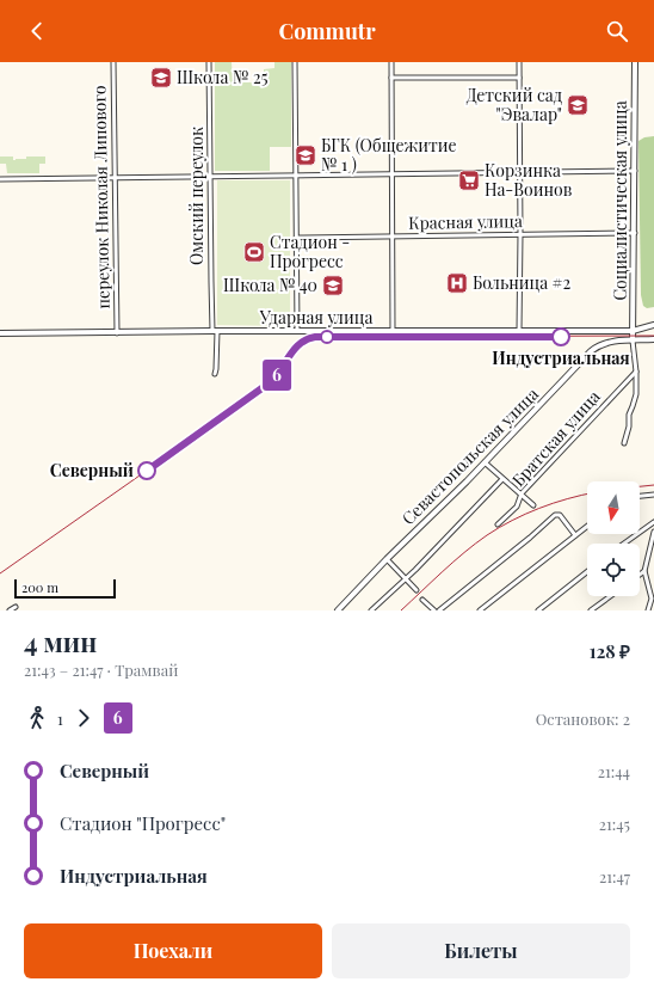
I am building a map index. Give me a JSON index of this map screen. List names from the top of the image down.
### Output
{
  "streets": {
    "street": [
      "Омский переулок",
      "переулок Николая Липового",
      "Социалистическая улица",
      "Красная улица",
      "Ударная улица",
      "Братская улица",
      "Севастопольская улица"
    ]
  },
  "crossings": [
    ["Омский переулок", "Ударная улица"],
    ["переулок Николая Липового", "Ударная улица"],
    ["Социалистическая улица", "Красная улица"],
    ["Социалистическая улица", "Ударная улица"],
    ["Социалистическая улица", "Севастопольская улица"]
  ],
  "places": {
    "school or university": [
      "Школа № 25",
      "Детский сад \"Эвалар\"",
      "БГК (Общежитие № 1 )",
      "Школа № 40"
    ],
    "supermarket": ["Корзинка На-Воинов"],
    "sports": ["Стадион - Прогресс"],
    "hospital": ["Больница #2"],
    "other": ["Индустриальная", "Северный"]
  },
  "lines": ["tram line 6"],
  "scale_bar": "200 m",
  "north": "bottom",
  "page": {
    "header": "Commutr",
    "on_map": "6",
    "scale": "200 m",
    "heading": ["4 мин", "21:43 – 21:47 · Трамвай", "128 ₽"],
    "legs": ["1", "6", "Остановок: 2"],
    "list": [
      {
        "name": "Северный",
        "value": "21:44"
      },
      {
        "name": "Стадион \"Прогресс\"",
        "value": "21:45"
      },
      {
        "name": "Индустриальная",
        "value": "21:47"
      }
    ],
    "buttons": ["Поехали", "Билеты"]
  }
}
